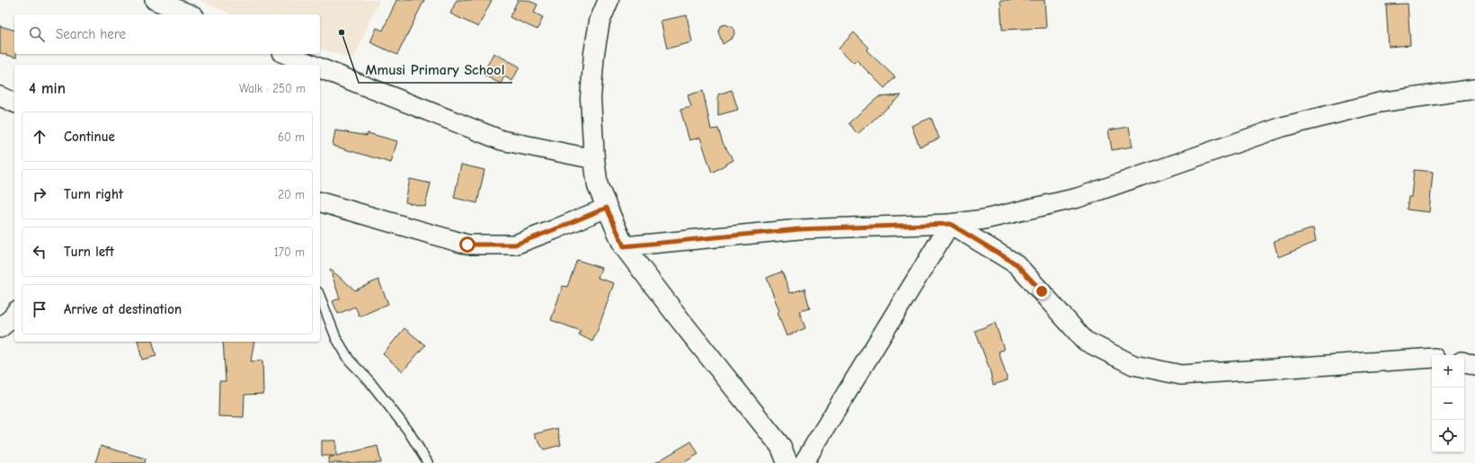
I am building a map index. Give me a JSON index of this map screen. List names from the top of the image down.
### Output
{
  "places": ["Mmusi Primary School"],
  "page": {
    "search": "Search here",
    "heading": ["4 min", "Walk · 250 m"],
    "list": [
      ["Continue", "60 m"],
      ["Turn right", "20 m"],
      ["Turn left", "170 m"],
      "Arrive at destination"
    ],
    "map_buttons": ["+", "−"]
  }
}
